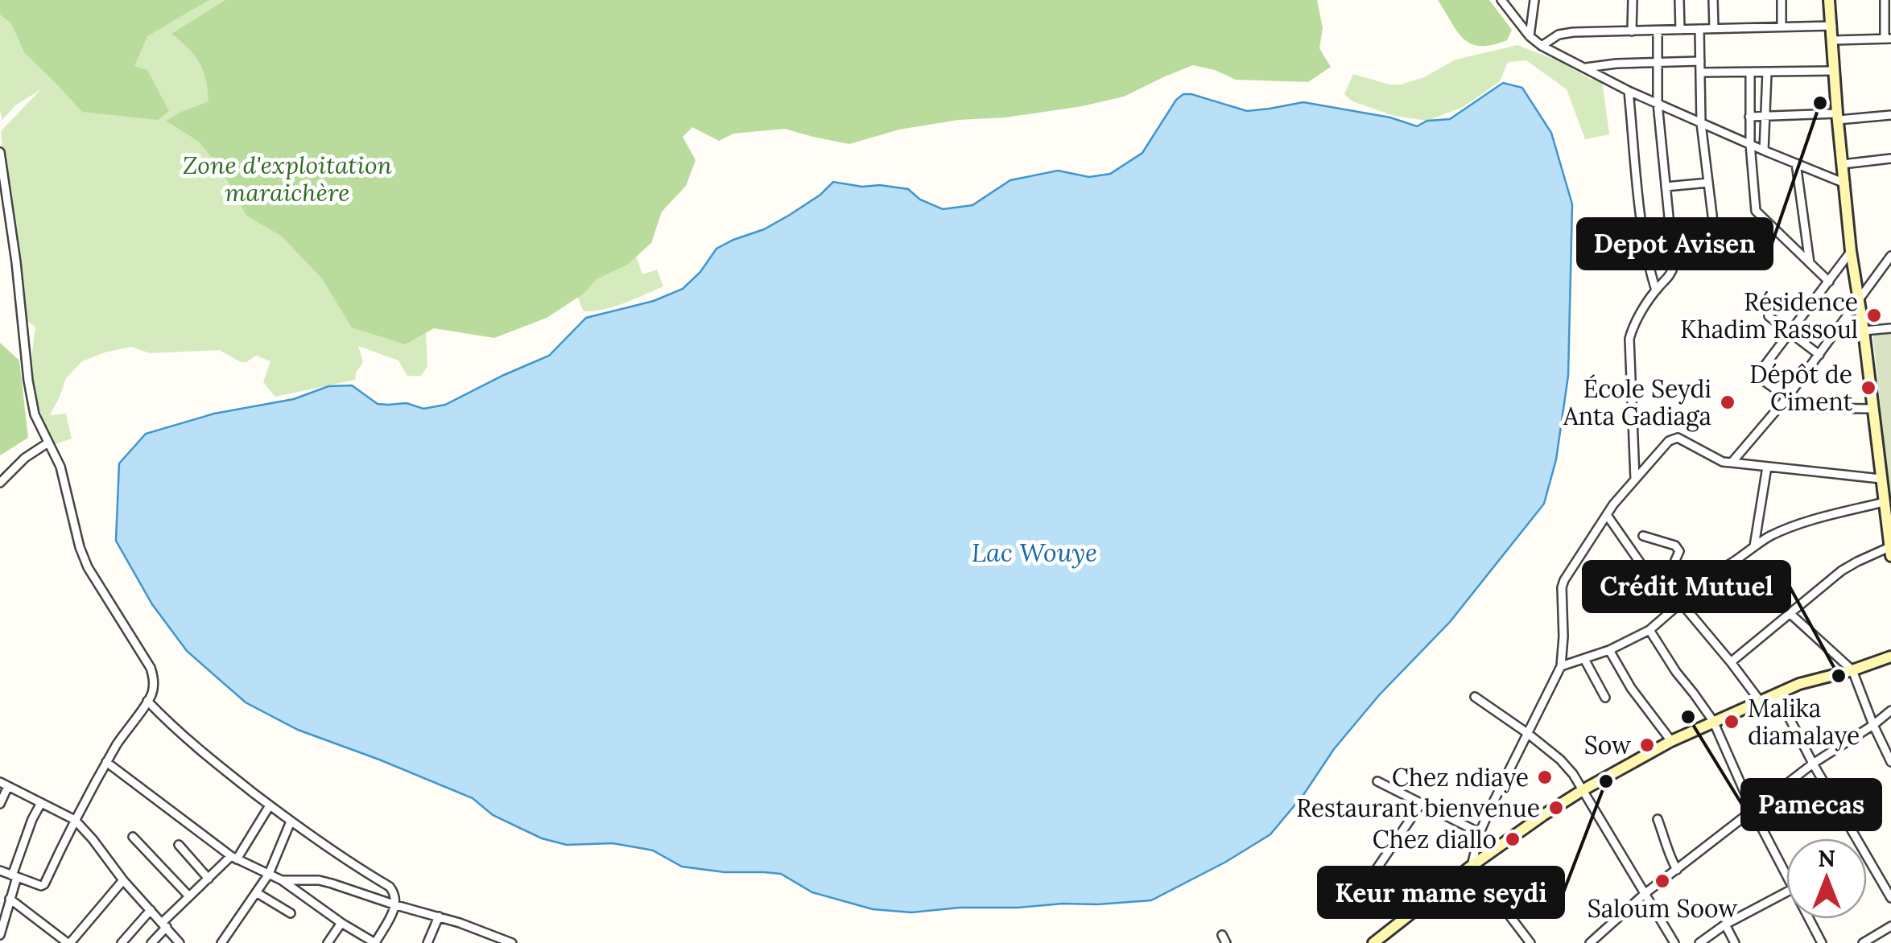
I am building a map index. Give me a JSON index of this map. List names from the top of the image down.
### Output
{
  "water": ["Lac Wouye"],
  "parks": ["Zone d'exploitation maraichère"],
  "places": [
    "Depot Avisen",
    "Résidence Khadim Rassoul",
    "Dépôt de Ciment",
    "École Seydi Anta Gadiaga",
    "Crédit Mutuel",
    "Pamecas",
    "Malika diamalaye",
    "Sow",
    "Chez ndiaye",
    "Keur mame seydi",
    "Restaurant bienvenue",
    "Chez diallo",
    "Saloum Soow"
  ],
  "north": "top"
}
